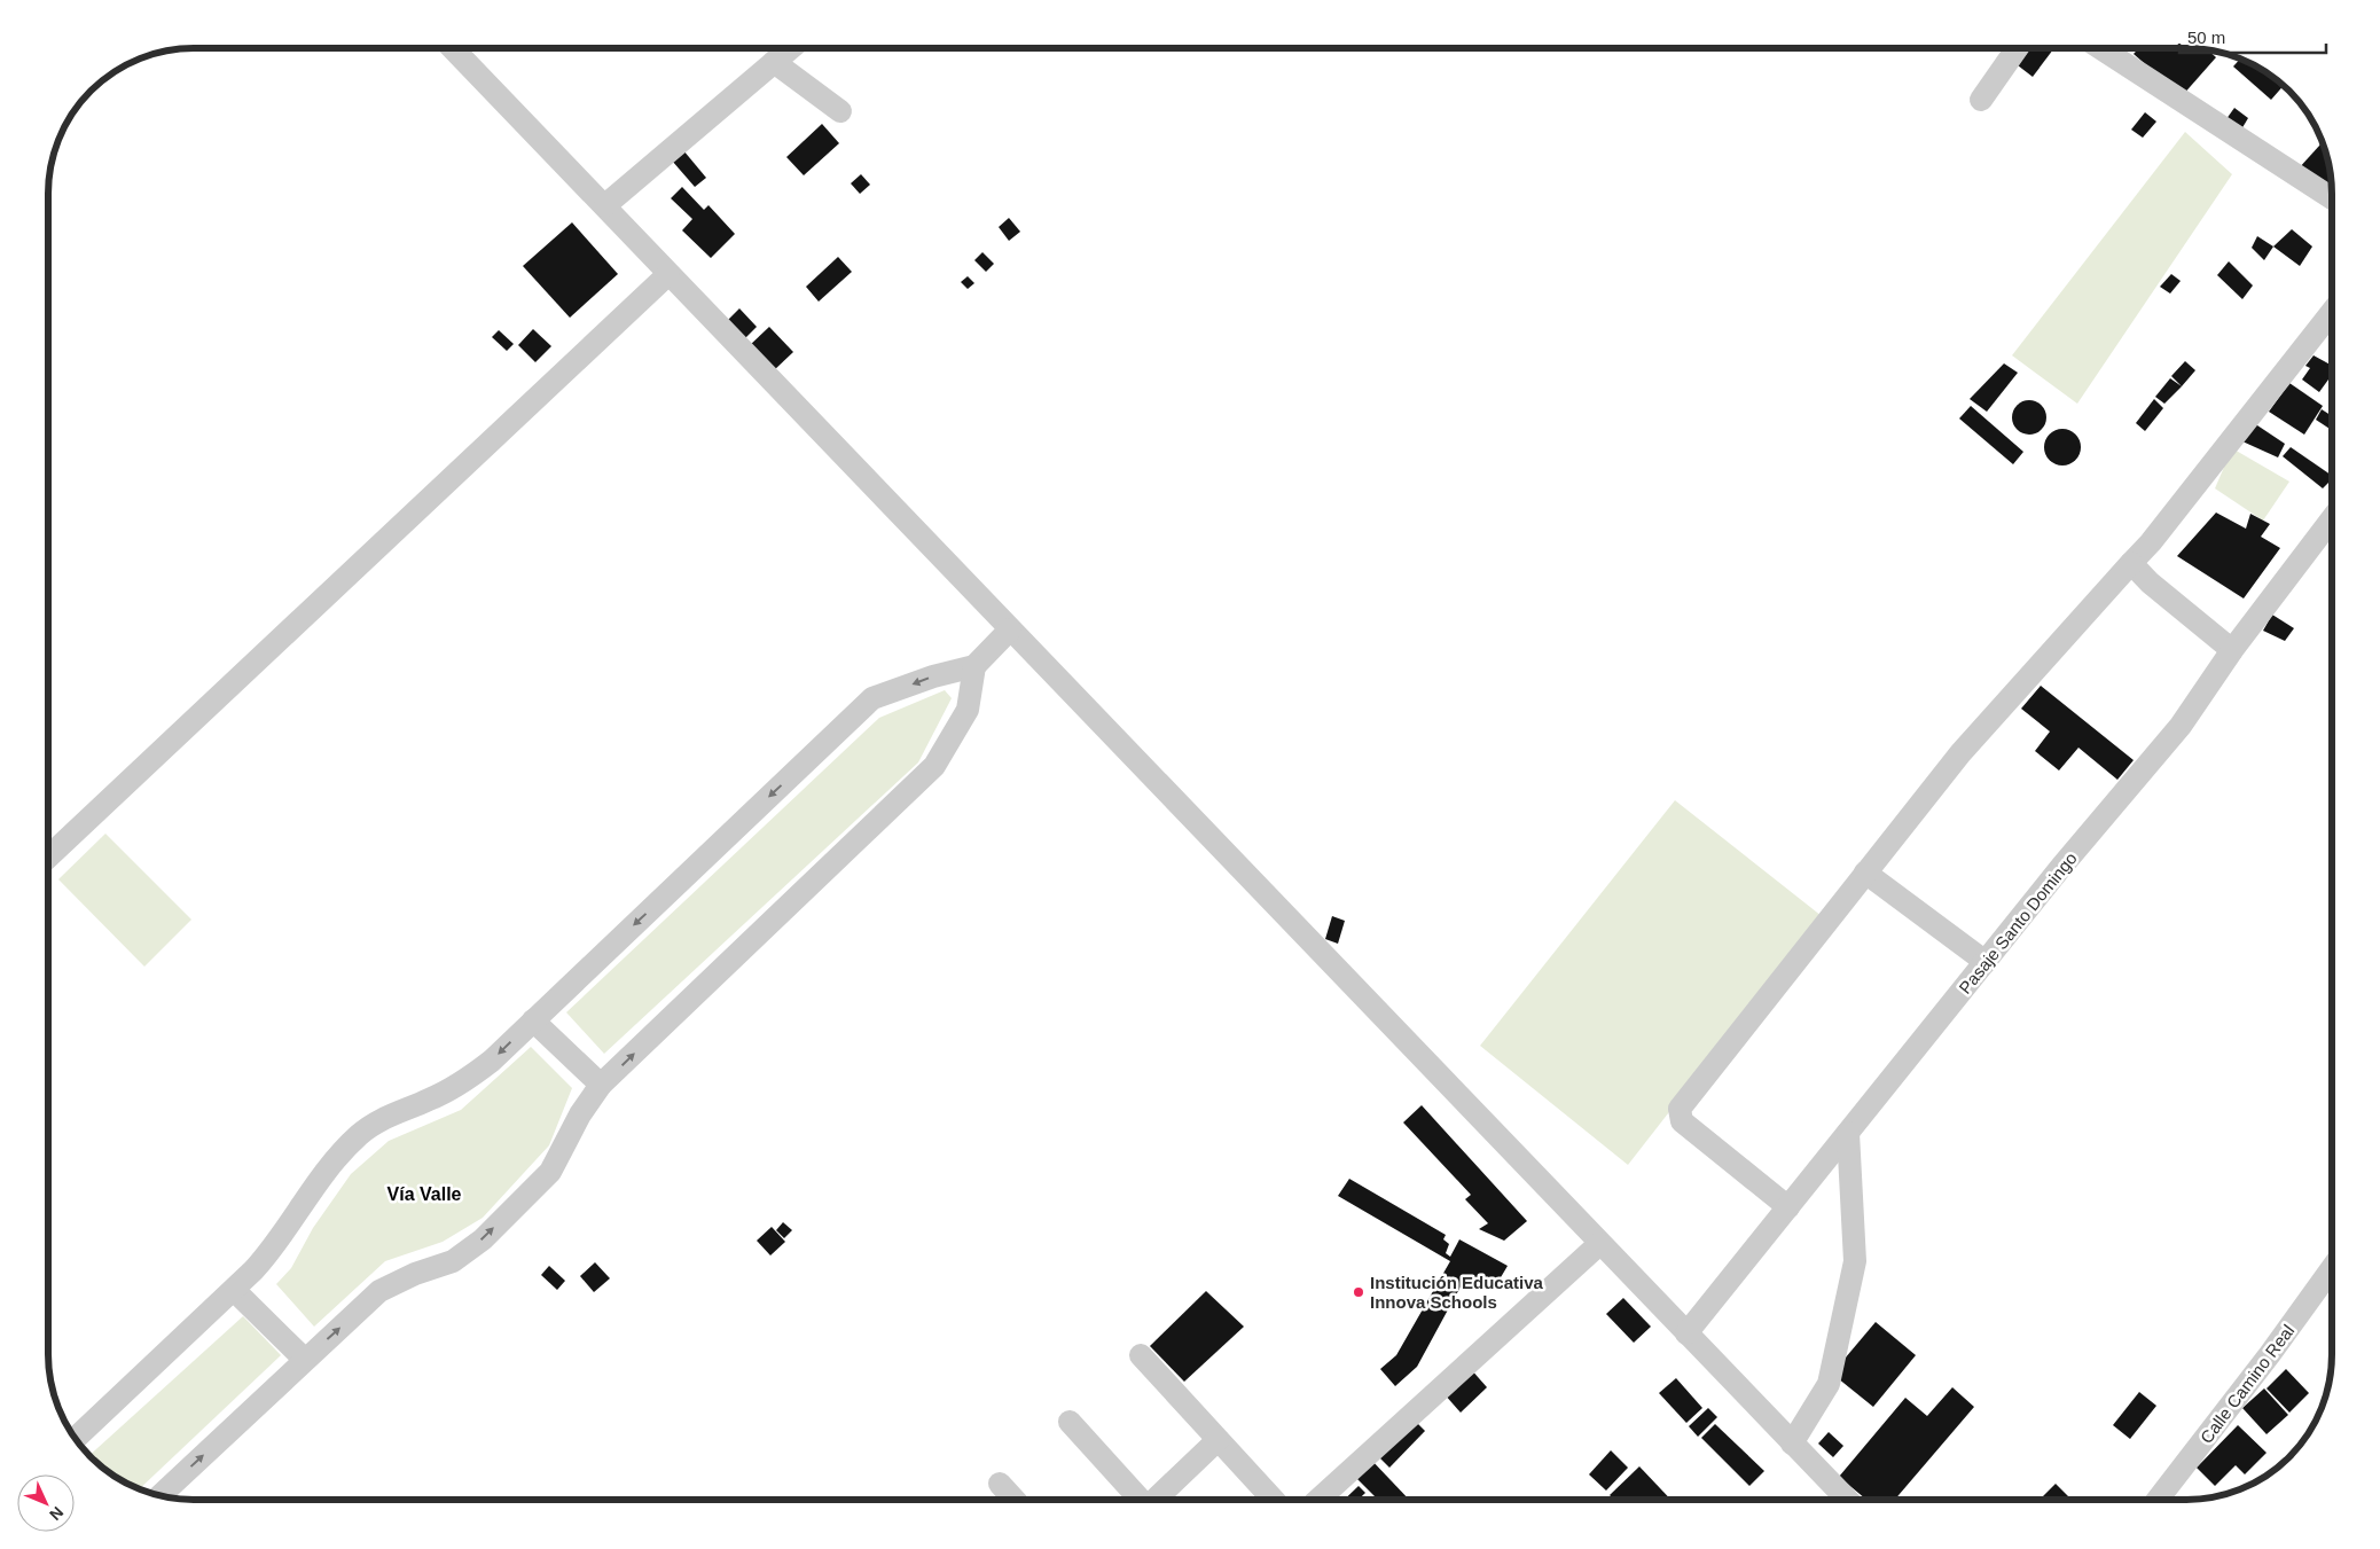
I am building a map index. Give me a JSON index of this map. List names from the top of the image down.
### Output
{
  "streets": {
    "street": ["Pasaje Santo Domingo", "Calle Camino Real"]
  },
  "districts": ["Vía Valle"],
  "places": ["Institución Educativa Innova Schools"],
  "scale_bar": "50 m",
  "north": "bottom right"
}
